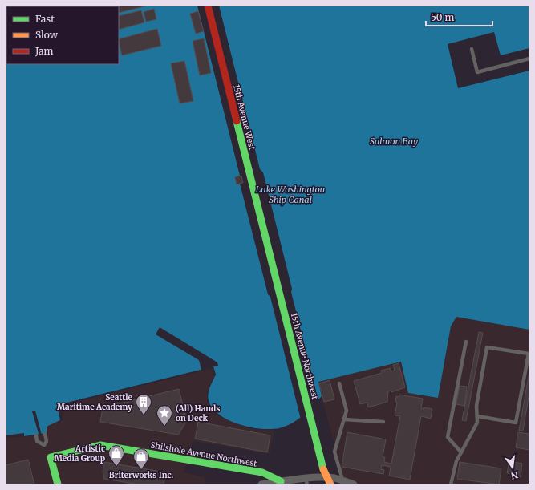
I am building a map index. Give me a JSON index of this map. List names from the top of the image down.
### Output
{
  "streets": {
    "main road": ["15th Avenue West", "15th Avenue Northwest", "Shilshole Avenue Northwest"]
  },
  "crossings": [
    ["15th Avenue West", "15th Avenue Northwest"]
  ],
  "water": ["Salmon Bay", "Lake Washington Ship Canal"],
  "places": {
    "building": ["Seattle Maritime Academy"],
    "place": ["(All) Hands on Deck"],
    "shop": ["Artistic Media Group", "Briterworks Inc."]
  },
  "legend": ["Fast", "Slow", "Jam"],
  "scale_bar": "50 m",
  "north": "bottom"
}
